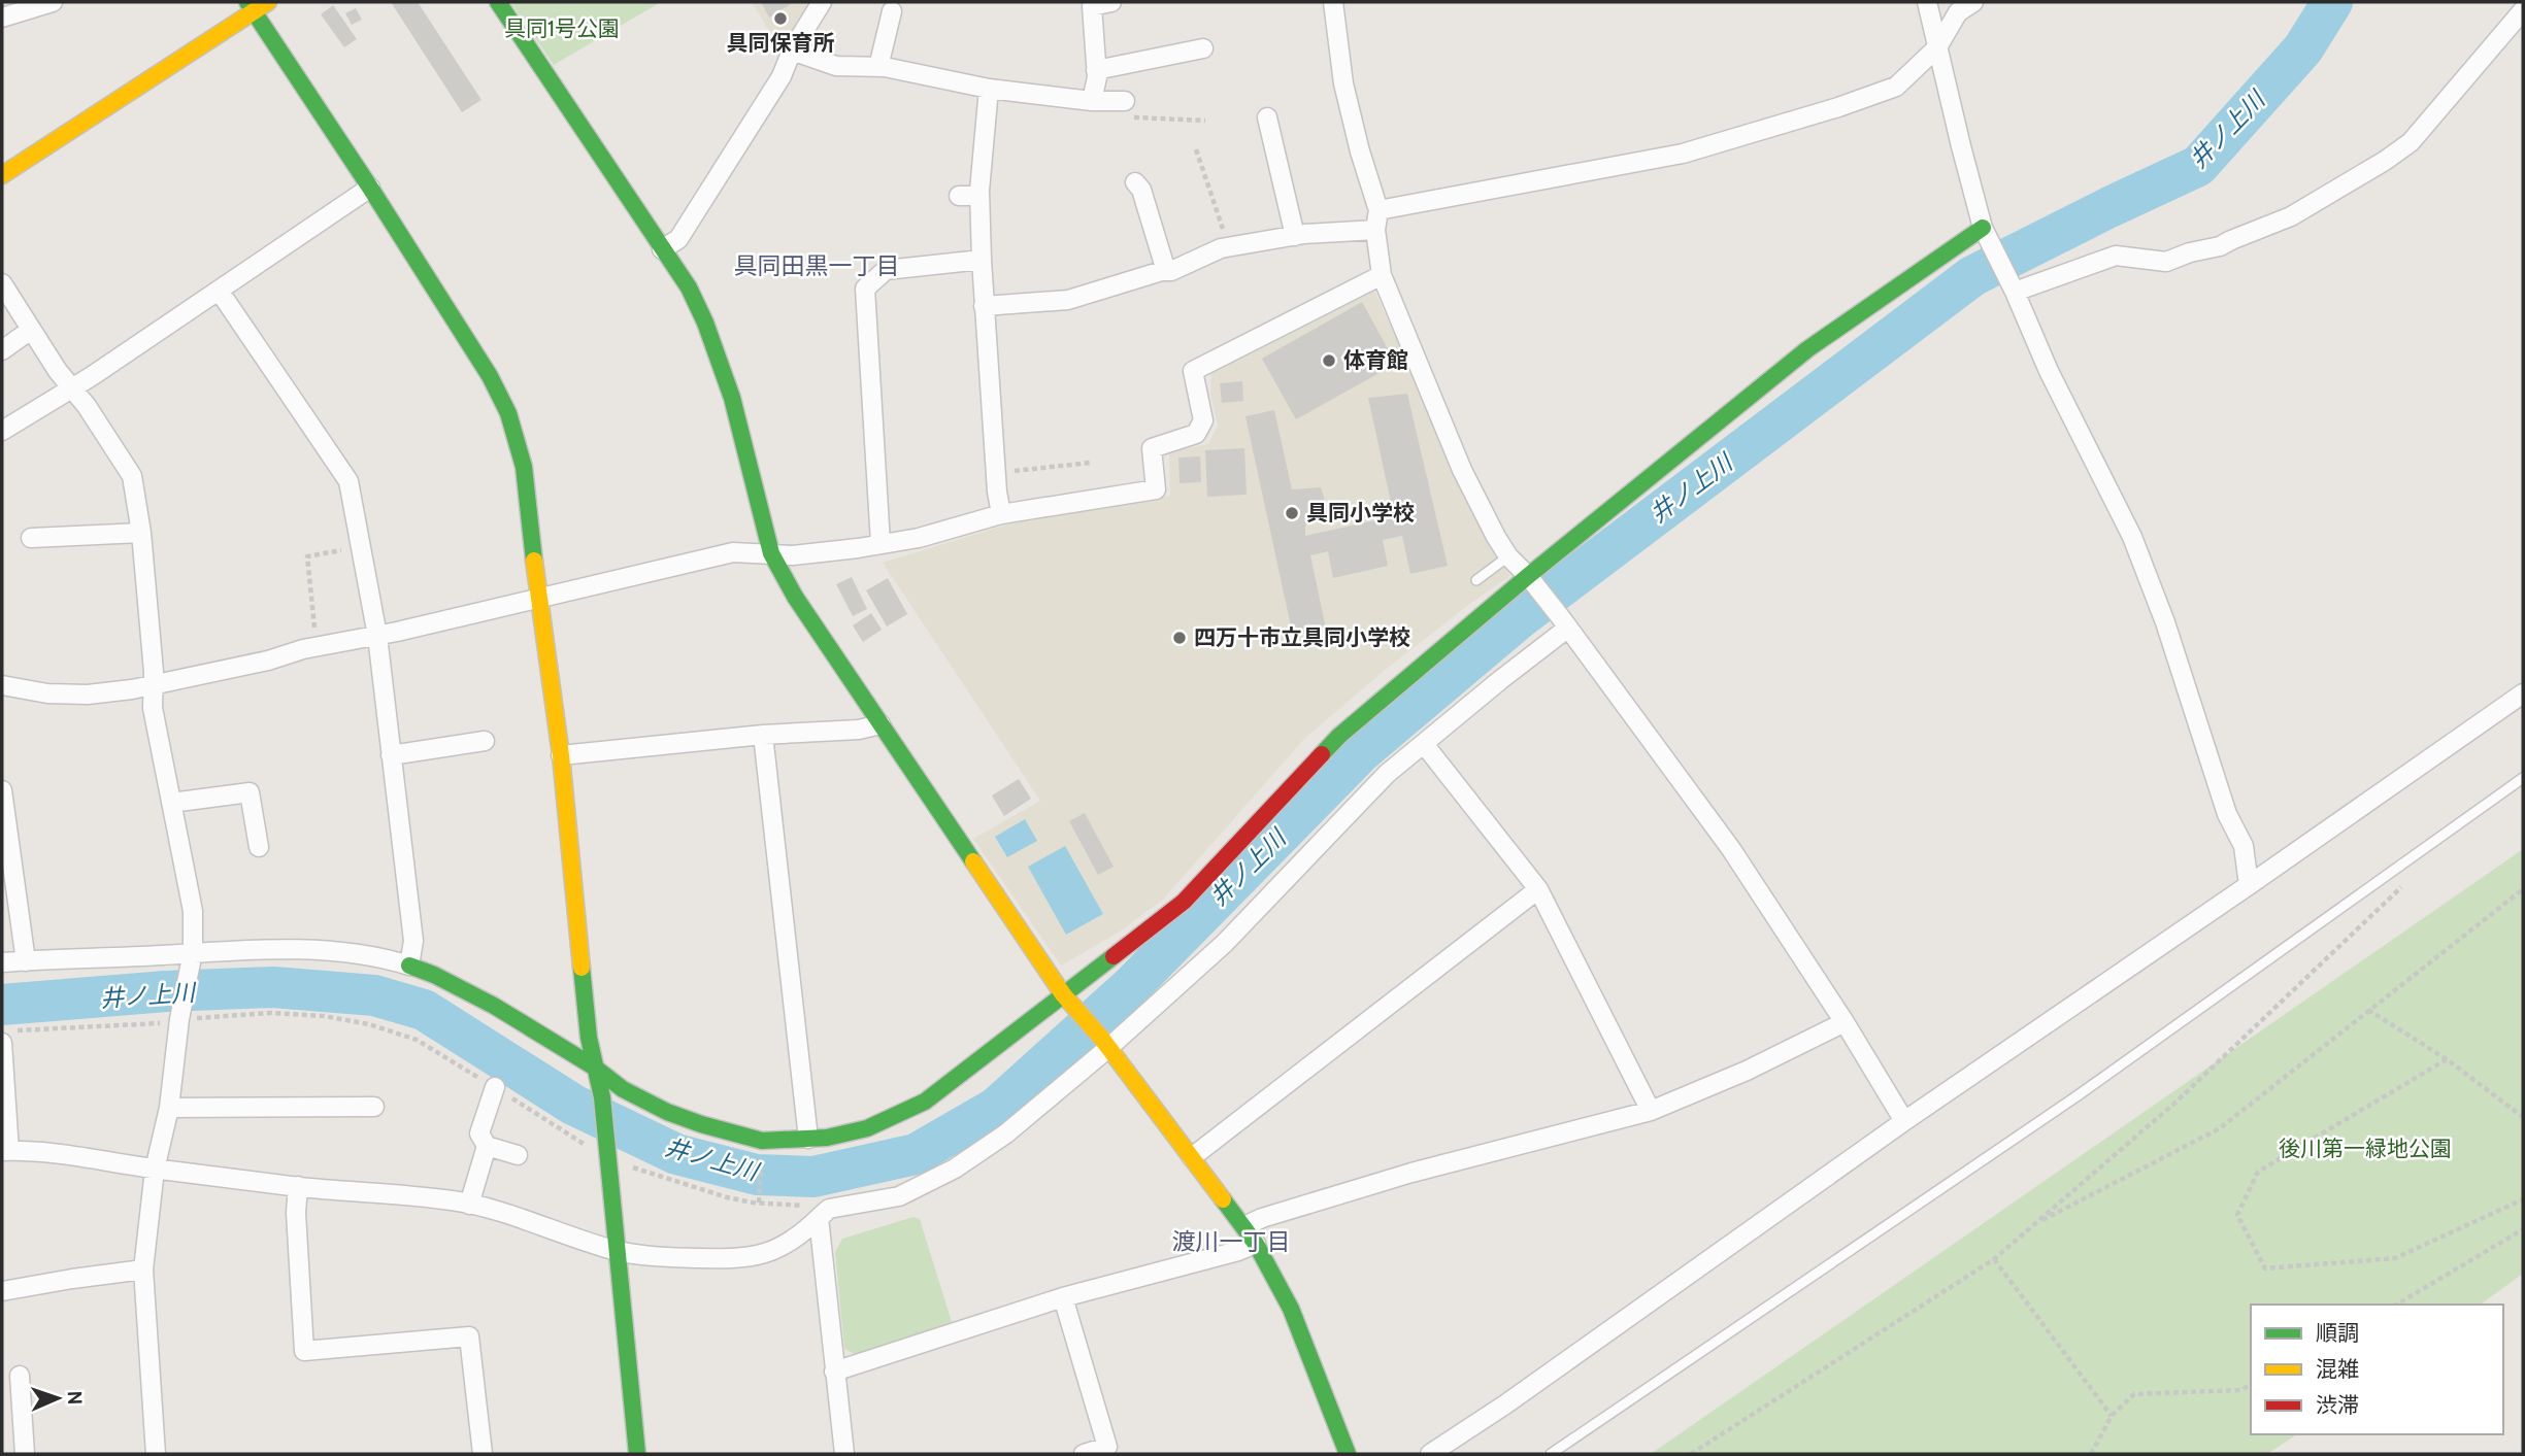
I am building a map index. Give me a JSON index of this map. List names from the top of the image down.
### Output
{
  "districts": ["具同田黒一丁目", "渡川一丁目"],
  "water": ["井ノ上川"],
  "parks": ["具同1号公園", "後川第一緑地公園"],
  "places": [
    "具同保育所",
    "体育館",
    "具同小学校",
    "四万十市立具同小学校"
  ],
  "legend": ["順調", "混雑", "渋滞"],
  "north": "right"
}
